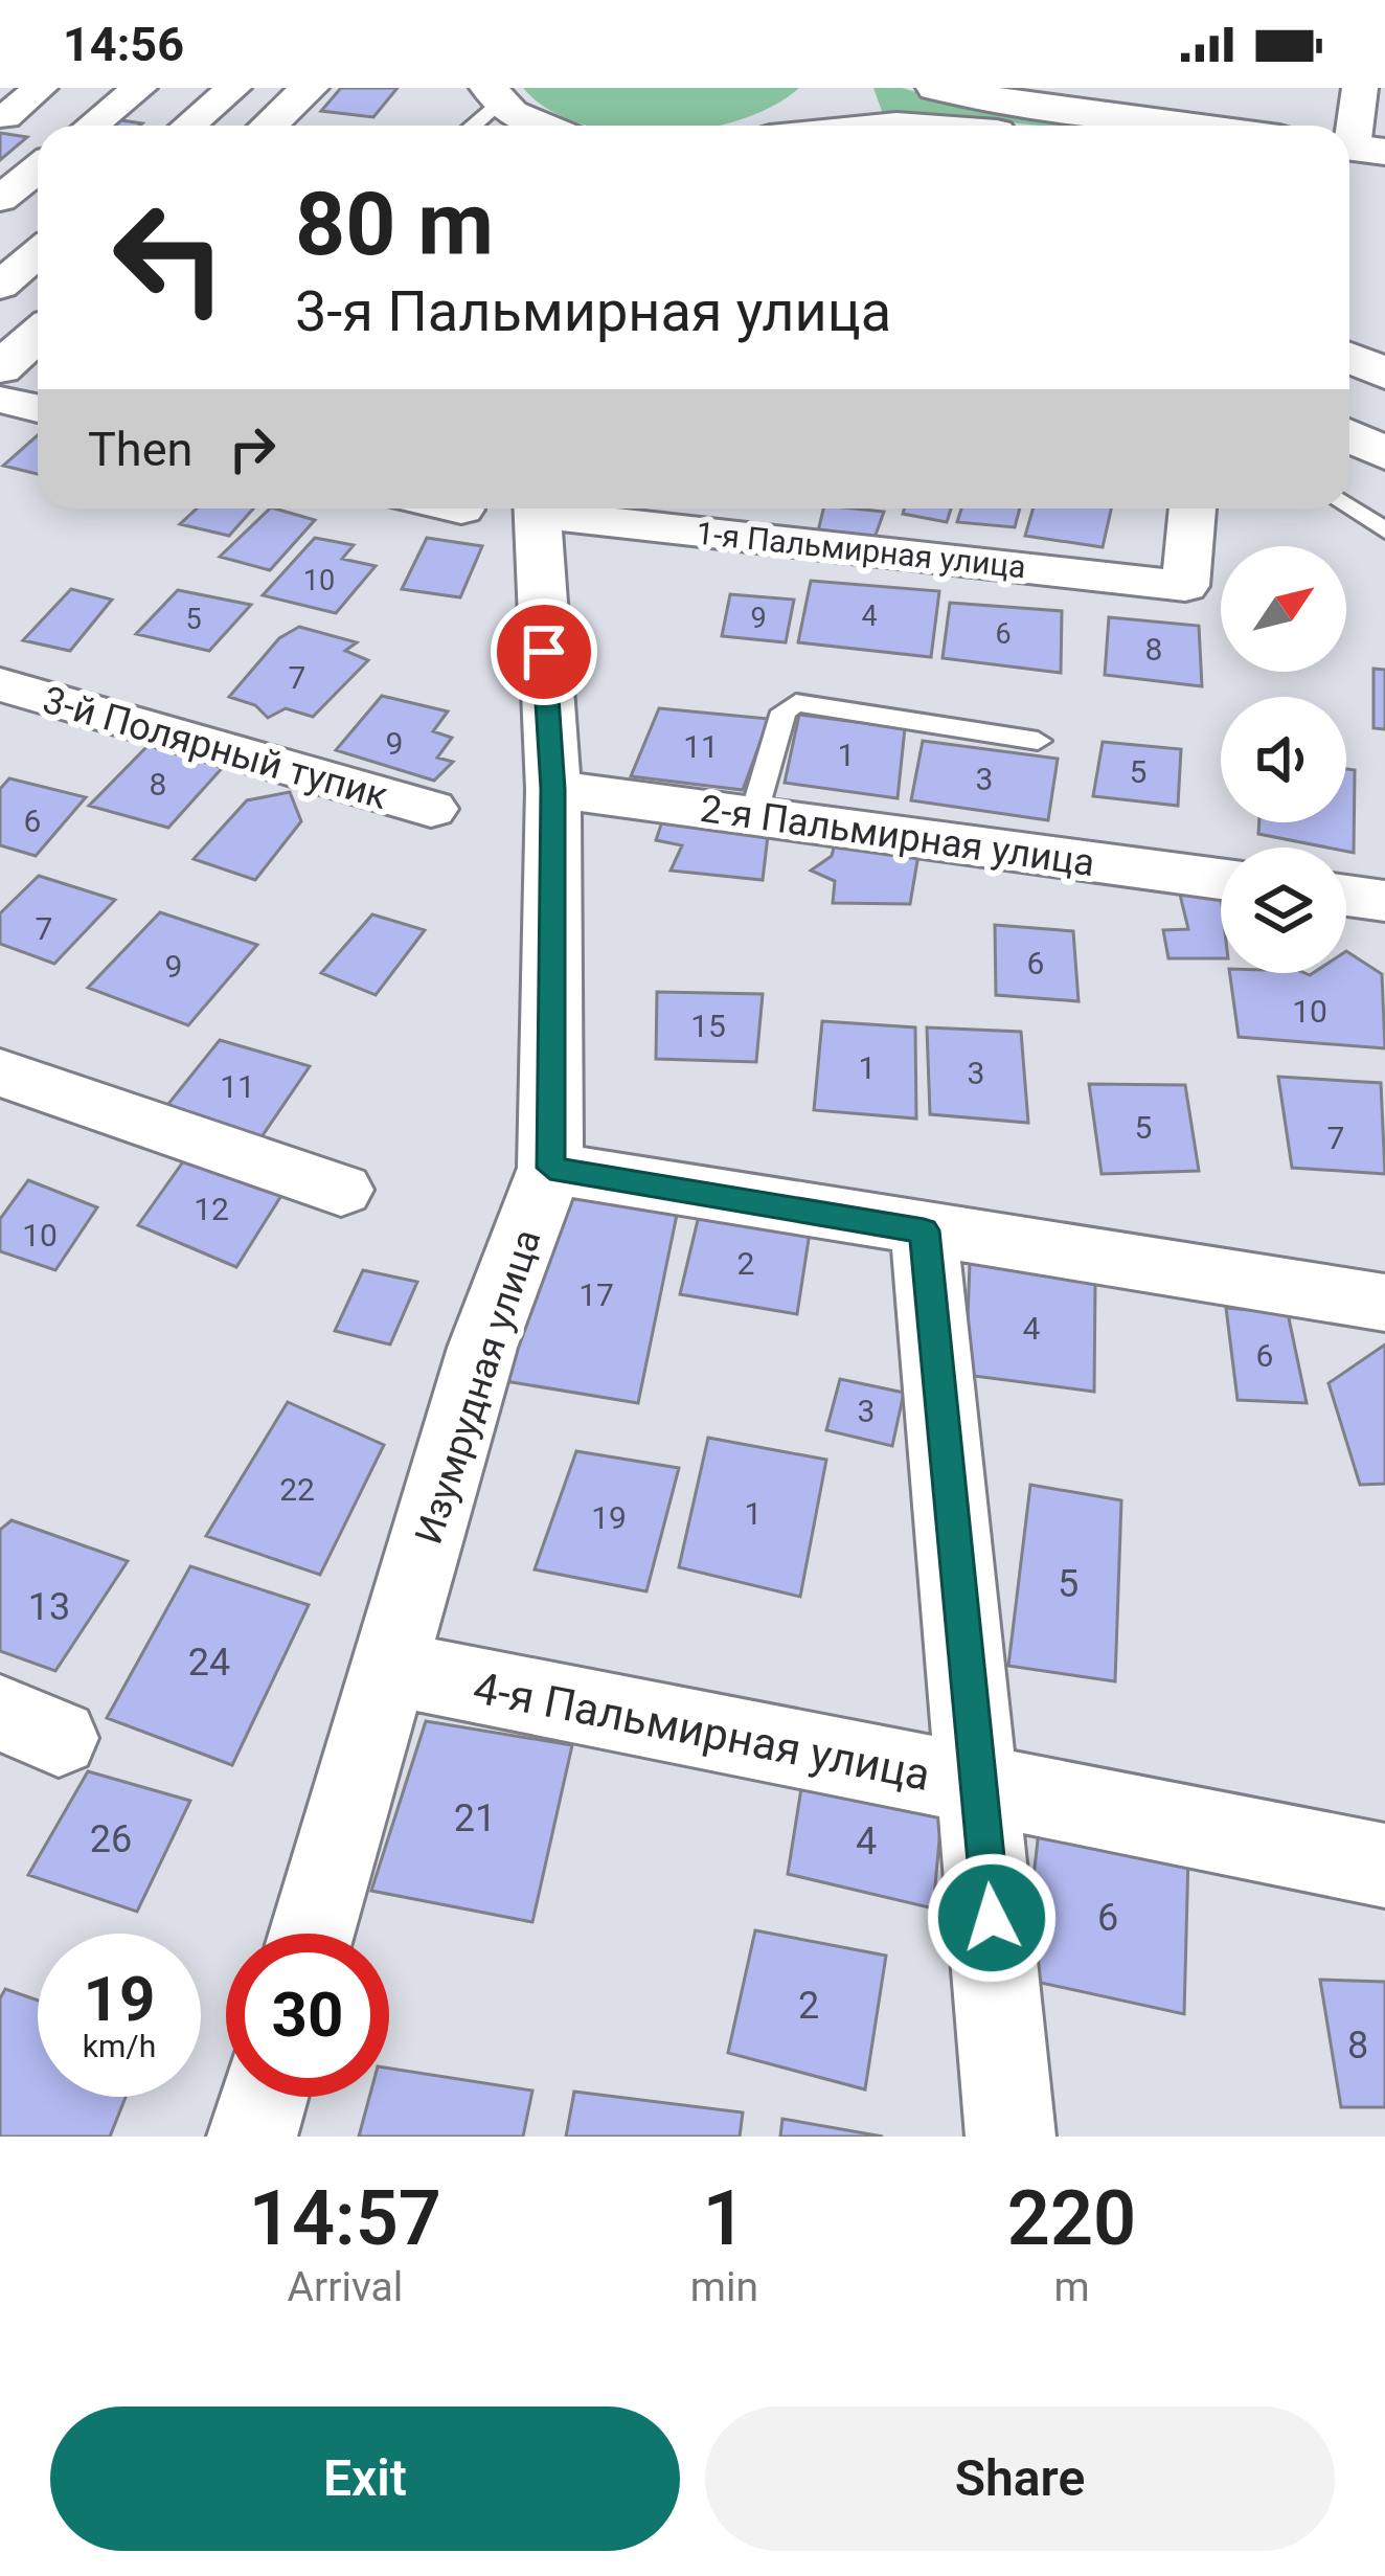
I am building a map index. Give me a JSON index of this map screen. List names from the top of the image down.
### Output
{
  "streets": {
    "street": [
      "1-я Пальмирная улица",
      "3-й Полярный тупик",
      "2-я Пальмирная улица",
      "Изумрудная улица",
      "4-я Пальмирная улица"
    ]
  },
  "crossings": [
    ["2-я Пальмирная улица", "Изумрудная улица"],
    ["Изумрудная улица", "4-я Пальмирная улица"]
  ],
  "house_numbers": [
    "10",
    "4",
    "9",
    "5",
    "6",
    "8",
    "7",
    "9",
    "11",
    "1",
    "5",
    "3",
    "8",
    "6",
    "7",
    "6",
    "9",
    "10",
    "15",
    "1",
    "3",
    "11",
    "5",
    "7",
    "12",
    "10",
    "2",
    "17",
    "4",
    "6",
    "3",
    "22",
    "1",
    "19",
    "5",
    "13",
    "24",
    "21",
    "26",
    "4",
    "6",
    "2",
    "8"
  ],
  "north": "top right",
  "page": {
    "status": "14:56",
    "turn": ["80 m", "3-я Пальмирная улица"],
    "then": "Then",
    "speed": "19 km/h",
    "limit": "30",
    "eta": [
      "14:57",
      "Arrival",
      "1",
      "min",
      "220",
      "m"
    ],
    "buttons": ["Exit", "Share"]
  }
}
